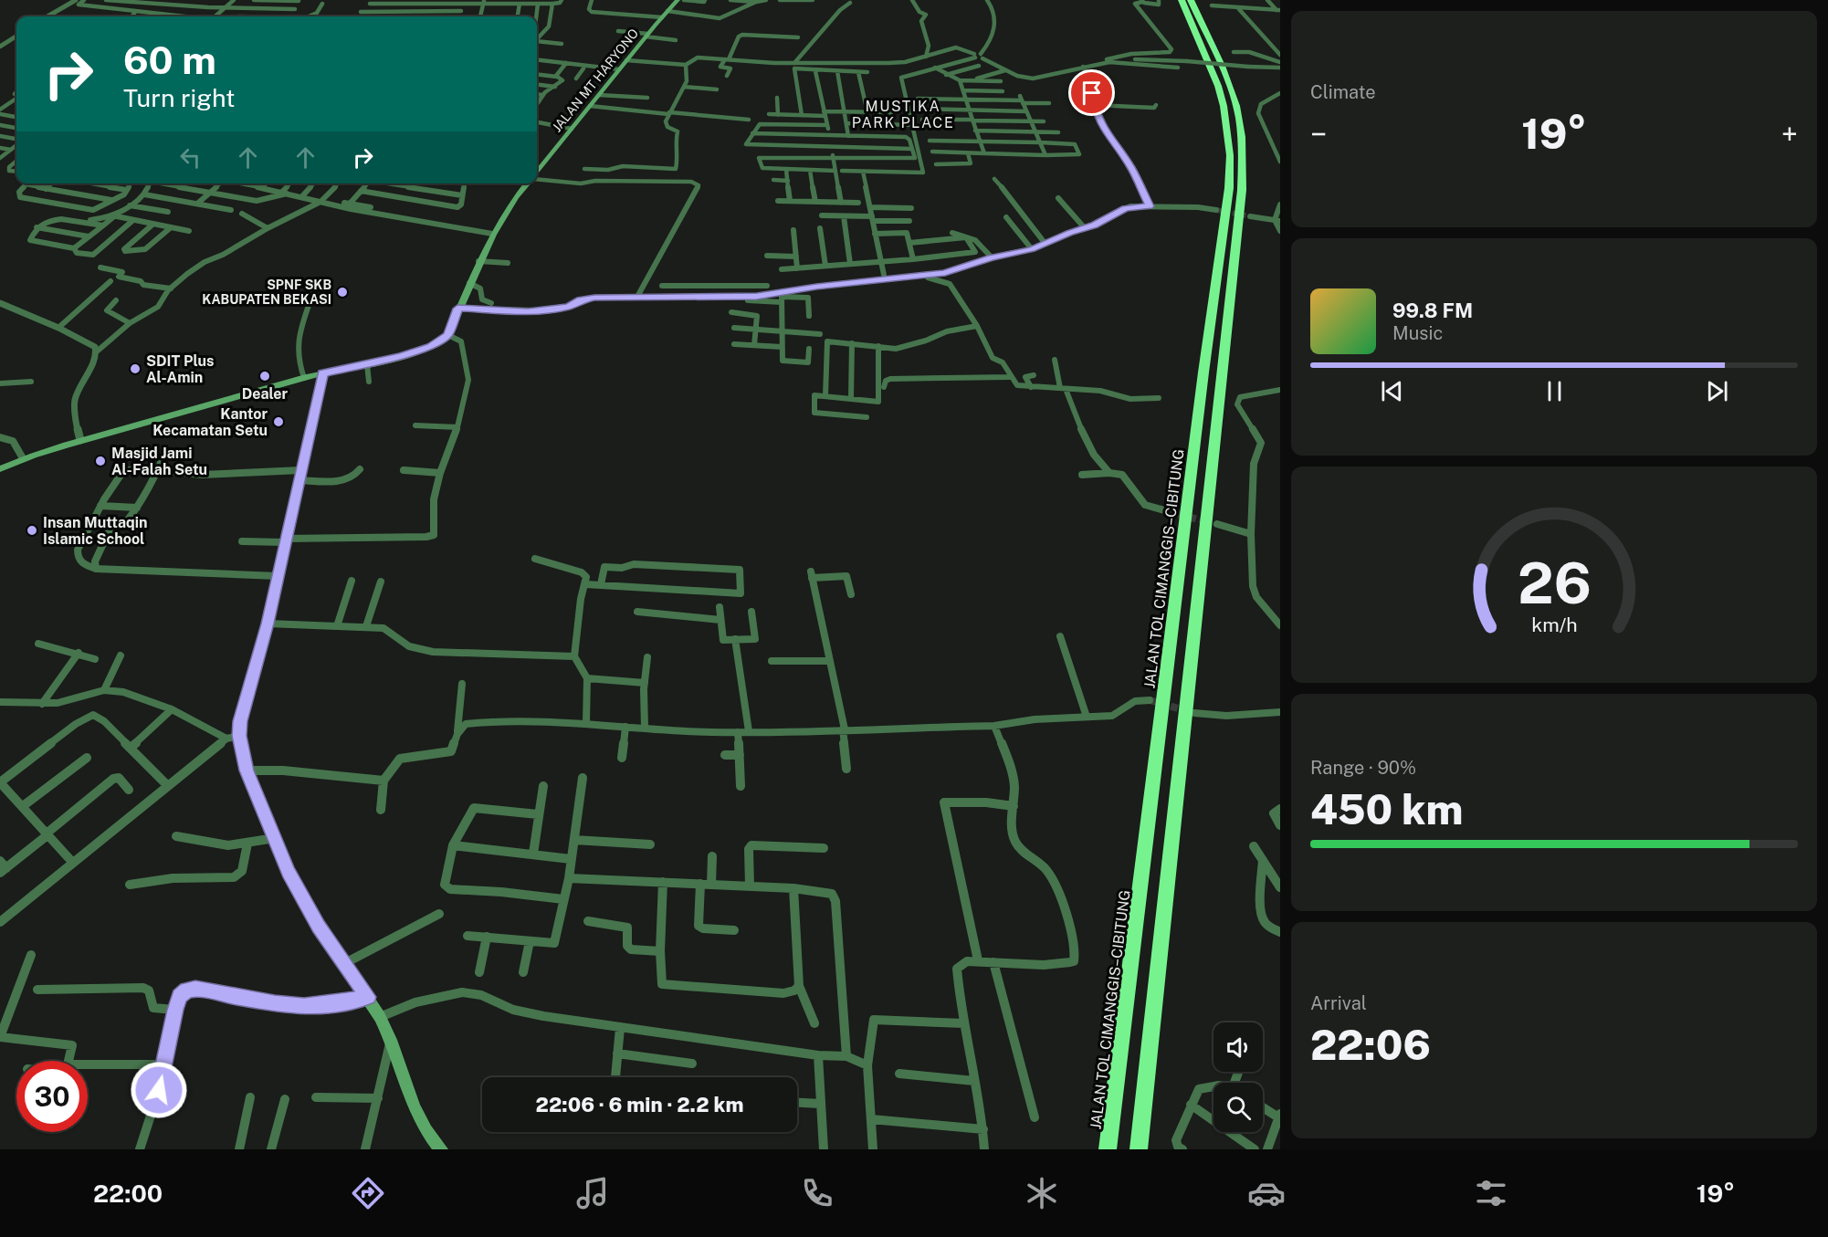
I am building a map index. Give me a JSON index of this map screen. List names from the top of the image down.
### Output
{
  "streets": {
    "highway": ["JALAN TOL CIMANGGIS–CIBITUNG"],
    "main road": ["JALAN MT HARYONO"]
  },
  "districts": ["MUSTIKA PARK PLACE"],
  "places": [
    "SPNF SKB KABUPATEN BEKASI",
    "SDIT Plus Al-Amin",
    "Dealer",
    "Kantor Kecamatan Setu",
    "Masjid Jami Al-Falah Setu",
    "Insan Muttaqin Islamic School"
  ],
  "page": {
    "tile": [
      "Climate",
      ["Range · 90%", "450 km"],
      ["Arrival", "22:06"]
    ],
    "turn": ["60 m", "Turn right"],
    "heat": ["−", "19°", "+"],
    "song": ["99.8 FM", "Music"],
    "limit": "30",
    "trip": "22:06 · 6 min · 2.2 km",
    "tabs": ["22:00", "19°"],
    "gauge": ["26", "km/h"]
  }
}
